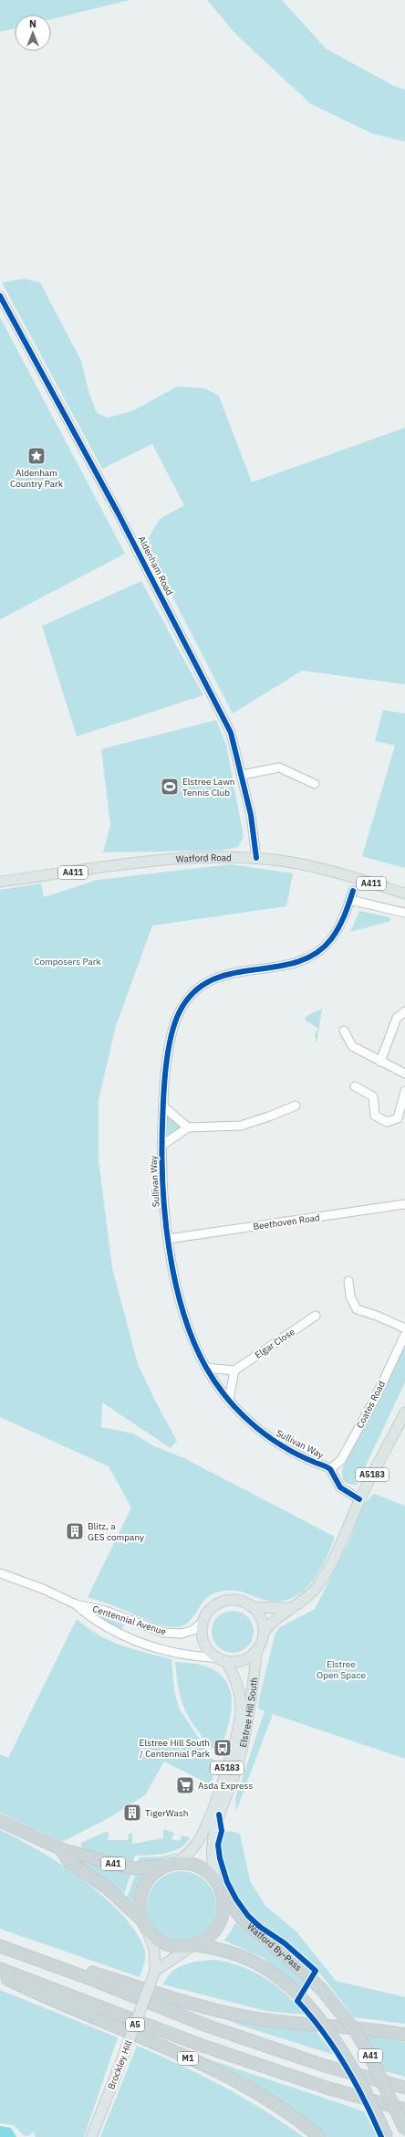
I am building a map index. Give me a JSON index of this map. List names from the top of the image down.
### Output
{
  "streets": {
    "highway": ["A41", "Watford By-Pass", "M1"],
    "main road": [
      "Watford Road",
      "A411",
      "A5183",
      "Elstree Hill South",
      "A5",
      "Brockley Hill"
    ],
    "street": [
      "Aldenham Road",
      "Sullivan Way",
      "Beethoven Road",
      "Elgar Close",
      "Coates Road",
      "Centennial Avenue"
    ]
  },
  "crossings": [
    ["Aldenham Road", "Watford Road"],
    ["Sullivan Way", "Beethoven Road"],
    ["Sullivan Way", "Coates Road"],
    ["Sullivan Way", "A5183"],
    ["A5183", "Centennial Avenue"],
    ["A5183", "Elstree Hill South"],
    ["Centennial Avenue", "Elstree Hill South"],
    ["Elstree Hill South", "A41"],
    ["Elstree Hill South", "Watford By-Pass"],
    ["Elstree Hill South", "Brockley Hill"],
    ["A41", "Watford By-Pass"],
    ["A41", "Brockley Hill"],
    ["Watford By-Pass", "Brockley Hill"]
  ],
  "parks": ["Composers Park", "Elstree Open Space"],
  "places": {
    "place": ["Aldenham Country Park"],
    "sports": ["Elstree Lawn Tennis Club"],
    "building": ["Blitz, a GES company", "TigerWash"],
    "bus stop": ["Elstree Hill South / Centennial Park"],
    "supermarket": ["Asda Express"]
  },
  "north": "top"
}
